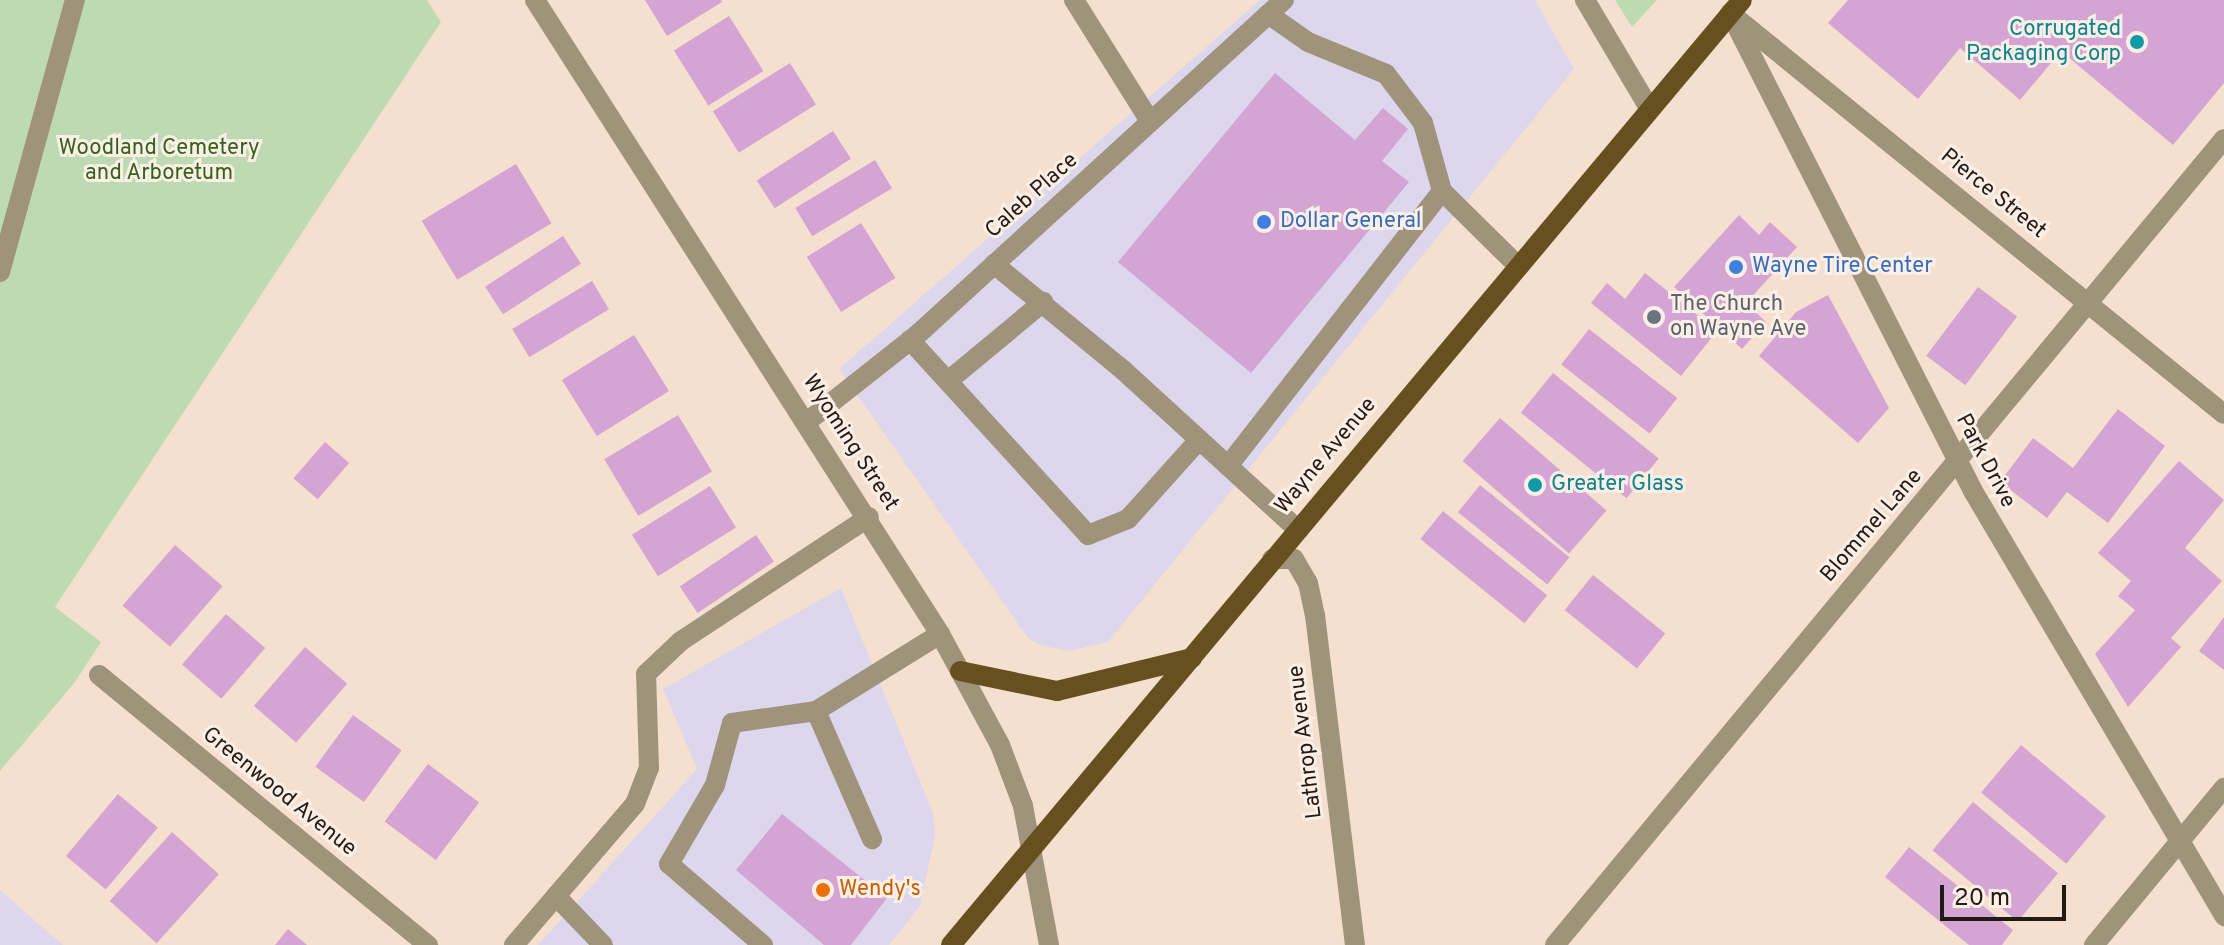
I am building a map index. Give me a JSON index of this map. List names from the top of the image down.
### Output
{
  "streets": {
    "main road": ["Wayne Avenue"],
    "street": [
      "Pierce Street",
      "Caleb Place",
      "Wyoming Street",
      "Park Drive",
      "Blommel Lane",
      "Lathrop Avenue",
      "Greenwood Avenue"
    ]
  },
  "crossings": [
    ["Pierce Street", "Wayne Avenue"],
    ["Pierce Street", "Park Drive"],
    ["Pierce Street", "Blommel Lane"],
    ["Caleb Place", "Wyoming Street"],
    ["Wyoming Street", "Wayne Avenue"],
    ["Wayne Avenue", "Park Drive"],
    ["Wayne Avenue", "Lathrop Avenue"],
    ["Park Drive", "Blommel Lane"]
  ],
  "parks": ["Woodland Cemetery and Arboretum"],
  "places": [
    "Corrugated Packaging Corp",
    "Dollar General",
    "Wayne Tire Center",
    "The Church on Wayne Ave",
    "Greater Glass",
    "Wendy's"
  ],
  "scale_bar": "20 m"
}
